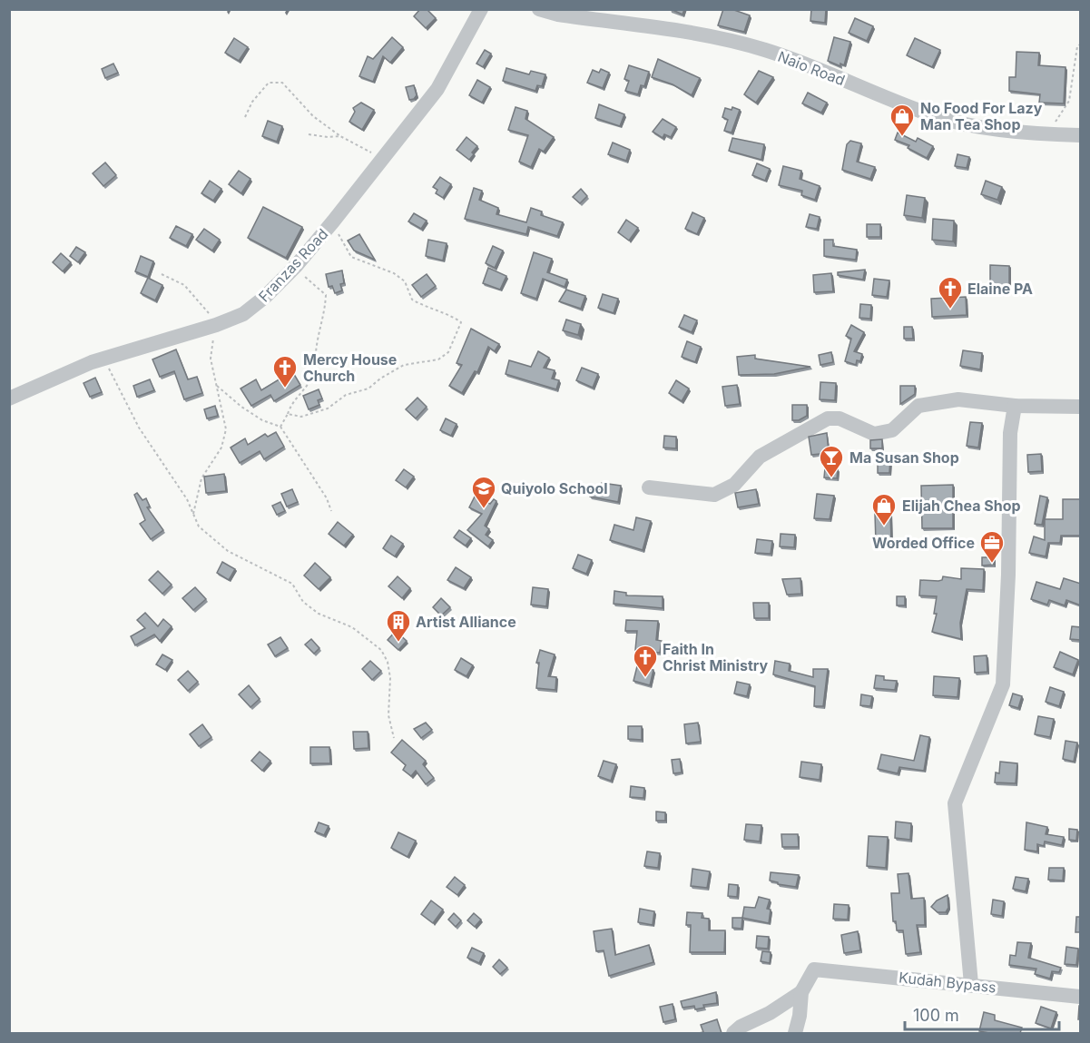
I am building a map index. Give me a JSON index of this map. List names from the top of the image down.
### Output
{
  "streets": {
    "street": ["Naio Road", "Franzas Road", "Kudah Bypass"]
  },
  "places": {
    "shop": ["No Food For Lazy Man Tea Shop", "Elijah Chea Shop"],
    "church": ["Elaine PA", "Mercy House Church", "Faith In Christ Ministry"],
    "bar": ["Ma Susan Shop"],
    "school or university": ["Quiyolo School"],
    "office": ["Worded Office"],
    "building": ["Artist Alliance"]
  },
  "scale_bar": "100 m"
}
